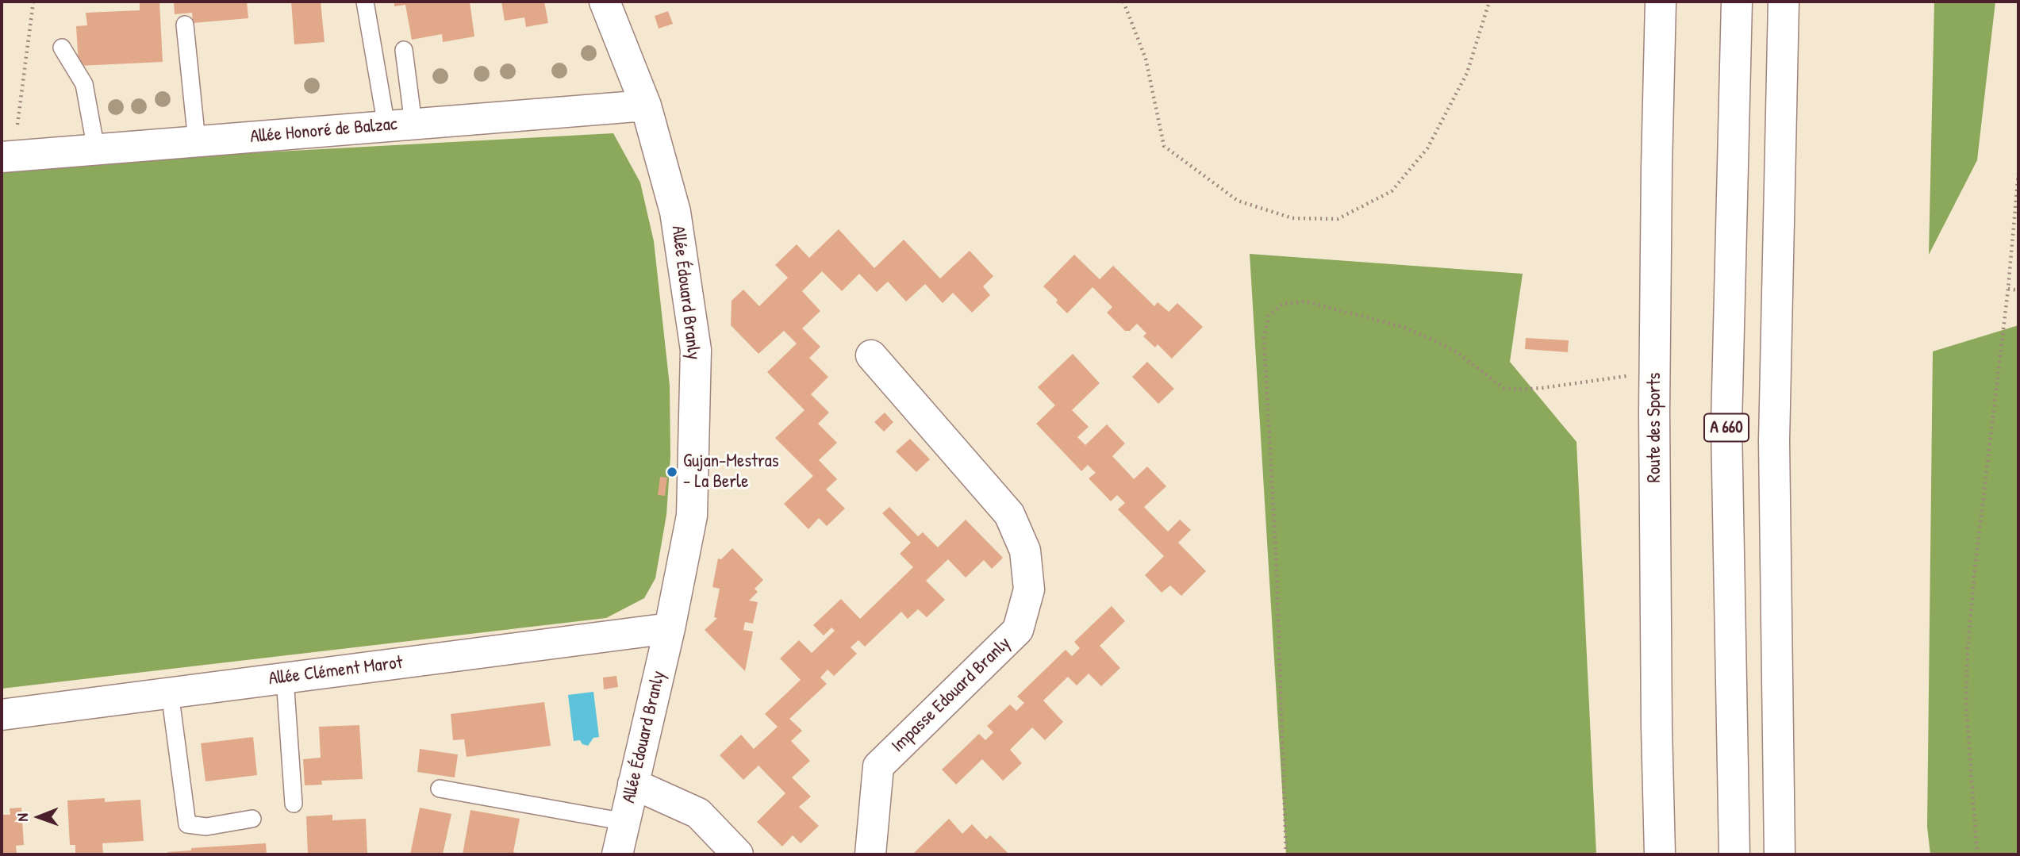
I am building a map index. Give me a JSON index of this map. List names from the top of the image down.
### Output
{
  "streets": {
    "main road": [
      "Allée Honoré de Balzac",
      "Allée Édouard Branly",
      "Route des Sports",
      "A 660",
      "Allée Clément Marot",
      "Impasse Edouard Branly"
    ]
  },
  "crossings": [
    ["Allée Honoré de Balzac", "Allée Édouard Branly"],
    ["Allée Édouard Branly", "Allée Clément Marot"]
  ],
  "places": ["Gujan-Mestras - La Berle"],
  "north": "left"
}
